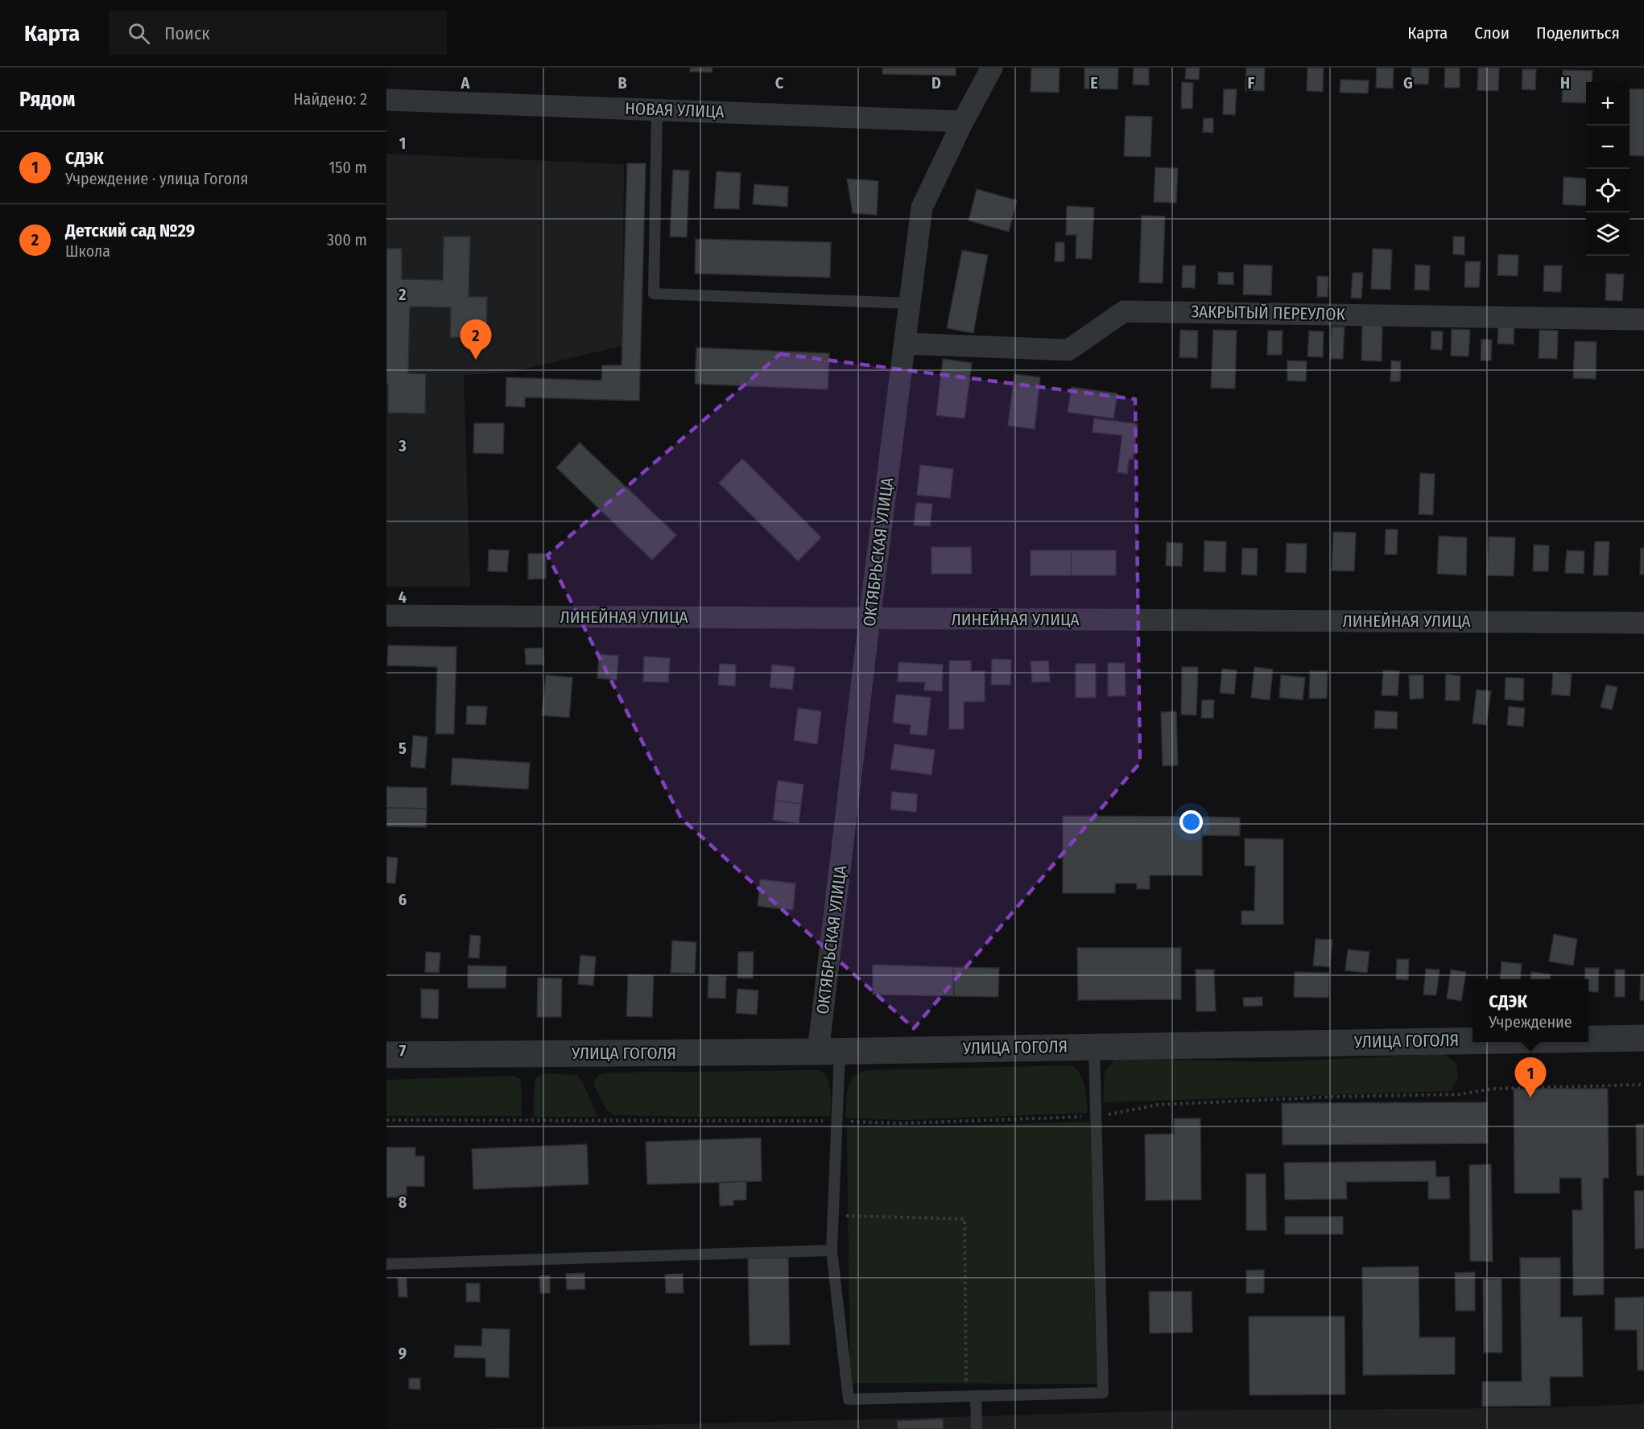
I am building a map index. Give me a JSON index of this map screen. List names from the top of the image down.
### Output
{
  "streets": {
    "street": [
      "НОВАЯ УЛИЦА",
      "ЗАКРЫТЫЙ ПЕРЕУЛОК",
      "ОКТЯБРЬСКАЯ УЛИЦА",
      "ЛИНЕЙНАЯ УЛИЦА",
      "УЛИЦА ГОГОЛЯ"
    ]
  },
  "crossings": [
    ["НОВАЯ УЛИЦА", "ОКТЯБРЬСКАЯ УЛИЦА"],
    ["ЗАКРЫТЫЙ ПЕРЕУЛОК", "ОКТЯБРЬСКАЯ УЛИЦА"],
    ["ОКТЯБРЬСКАЯ УЛИЦА", "ЛИНЕЙНАЯ УЛИЦА"],
    ["ОКТЯБРЬСКАЯ УЛИЦА", "УЛИЦА ГОГОЛЯ"]
  ],
  "page": {
    "header": "Карта",
    "search": "Поиск",
    "nav": ["Карта", "Слои", "Поделиться"],
    "heading": ["Рядом", "Найдено: 2"],
    "map_buttons": ["+", "−"],
    "list": [
      {
        "mark": "1",
        "name": "СДЭК",
        "note": "Учреждение · улица Гоголя",
        "value": "150 m"
      },
      {
        "mark": "2",
        "name": "Детский сад №29",
        "note": "Школа",
        "value": "300 m"
      }
    ],
    "pins": ["2", "1"],
    "popup": ["СДЭК", "Учреждение"]
  },
  "grid": {
    "columns": [
      "A",
      "B",
      "C",
      "D",
      "E",
      "F",
      "G",
      "H"
    ],
    "rows": [
      "1",
      "2",
      "3",
      "4",
      "5",
      "6",
      "7",
      "8",
      "9"
    ]
  }
}
